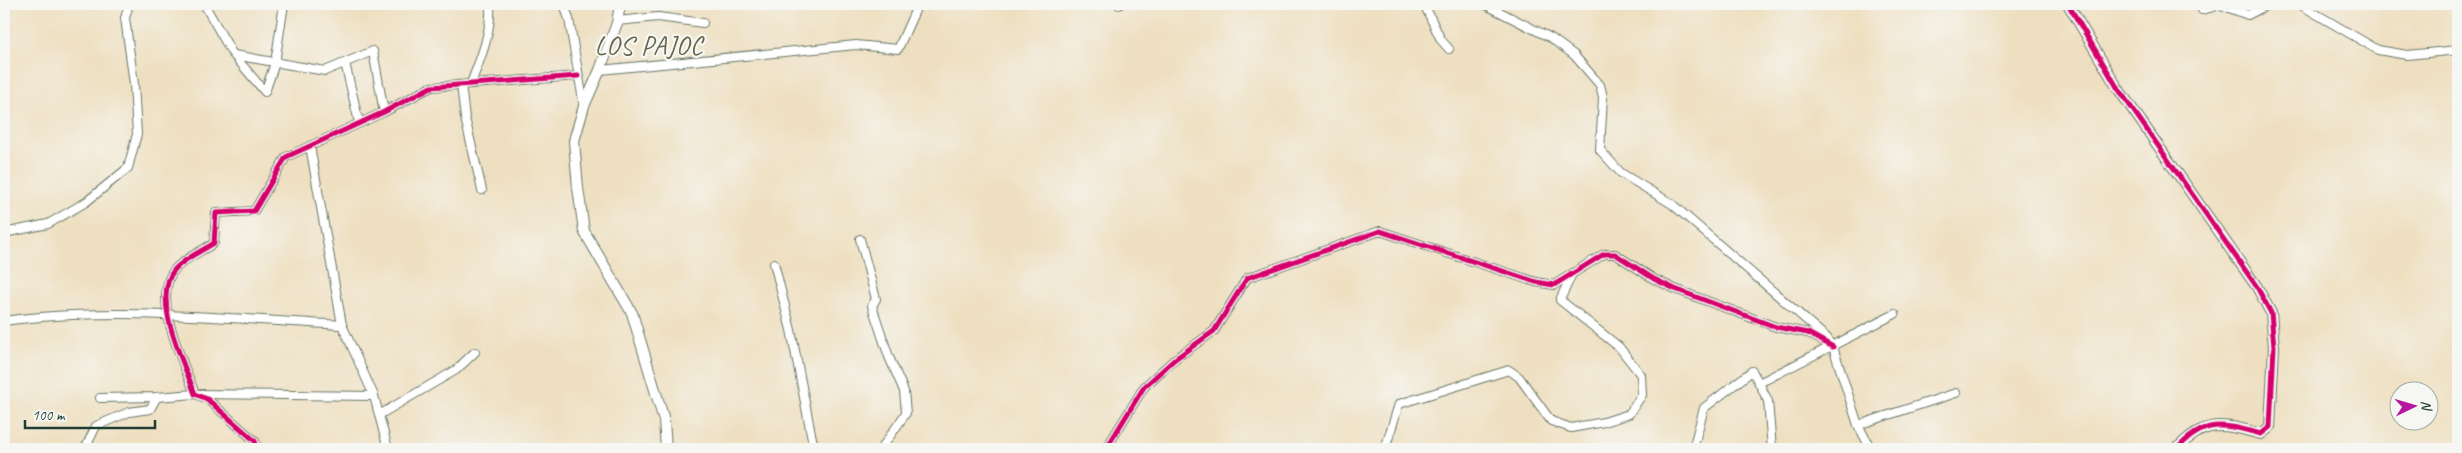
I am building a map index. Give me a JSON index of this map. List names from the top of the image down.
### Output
{
  "districts": ["LOS PAJOC"],
  "scale_bar": "100 m",
  "north": "right"
}
